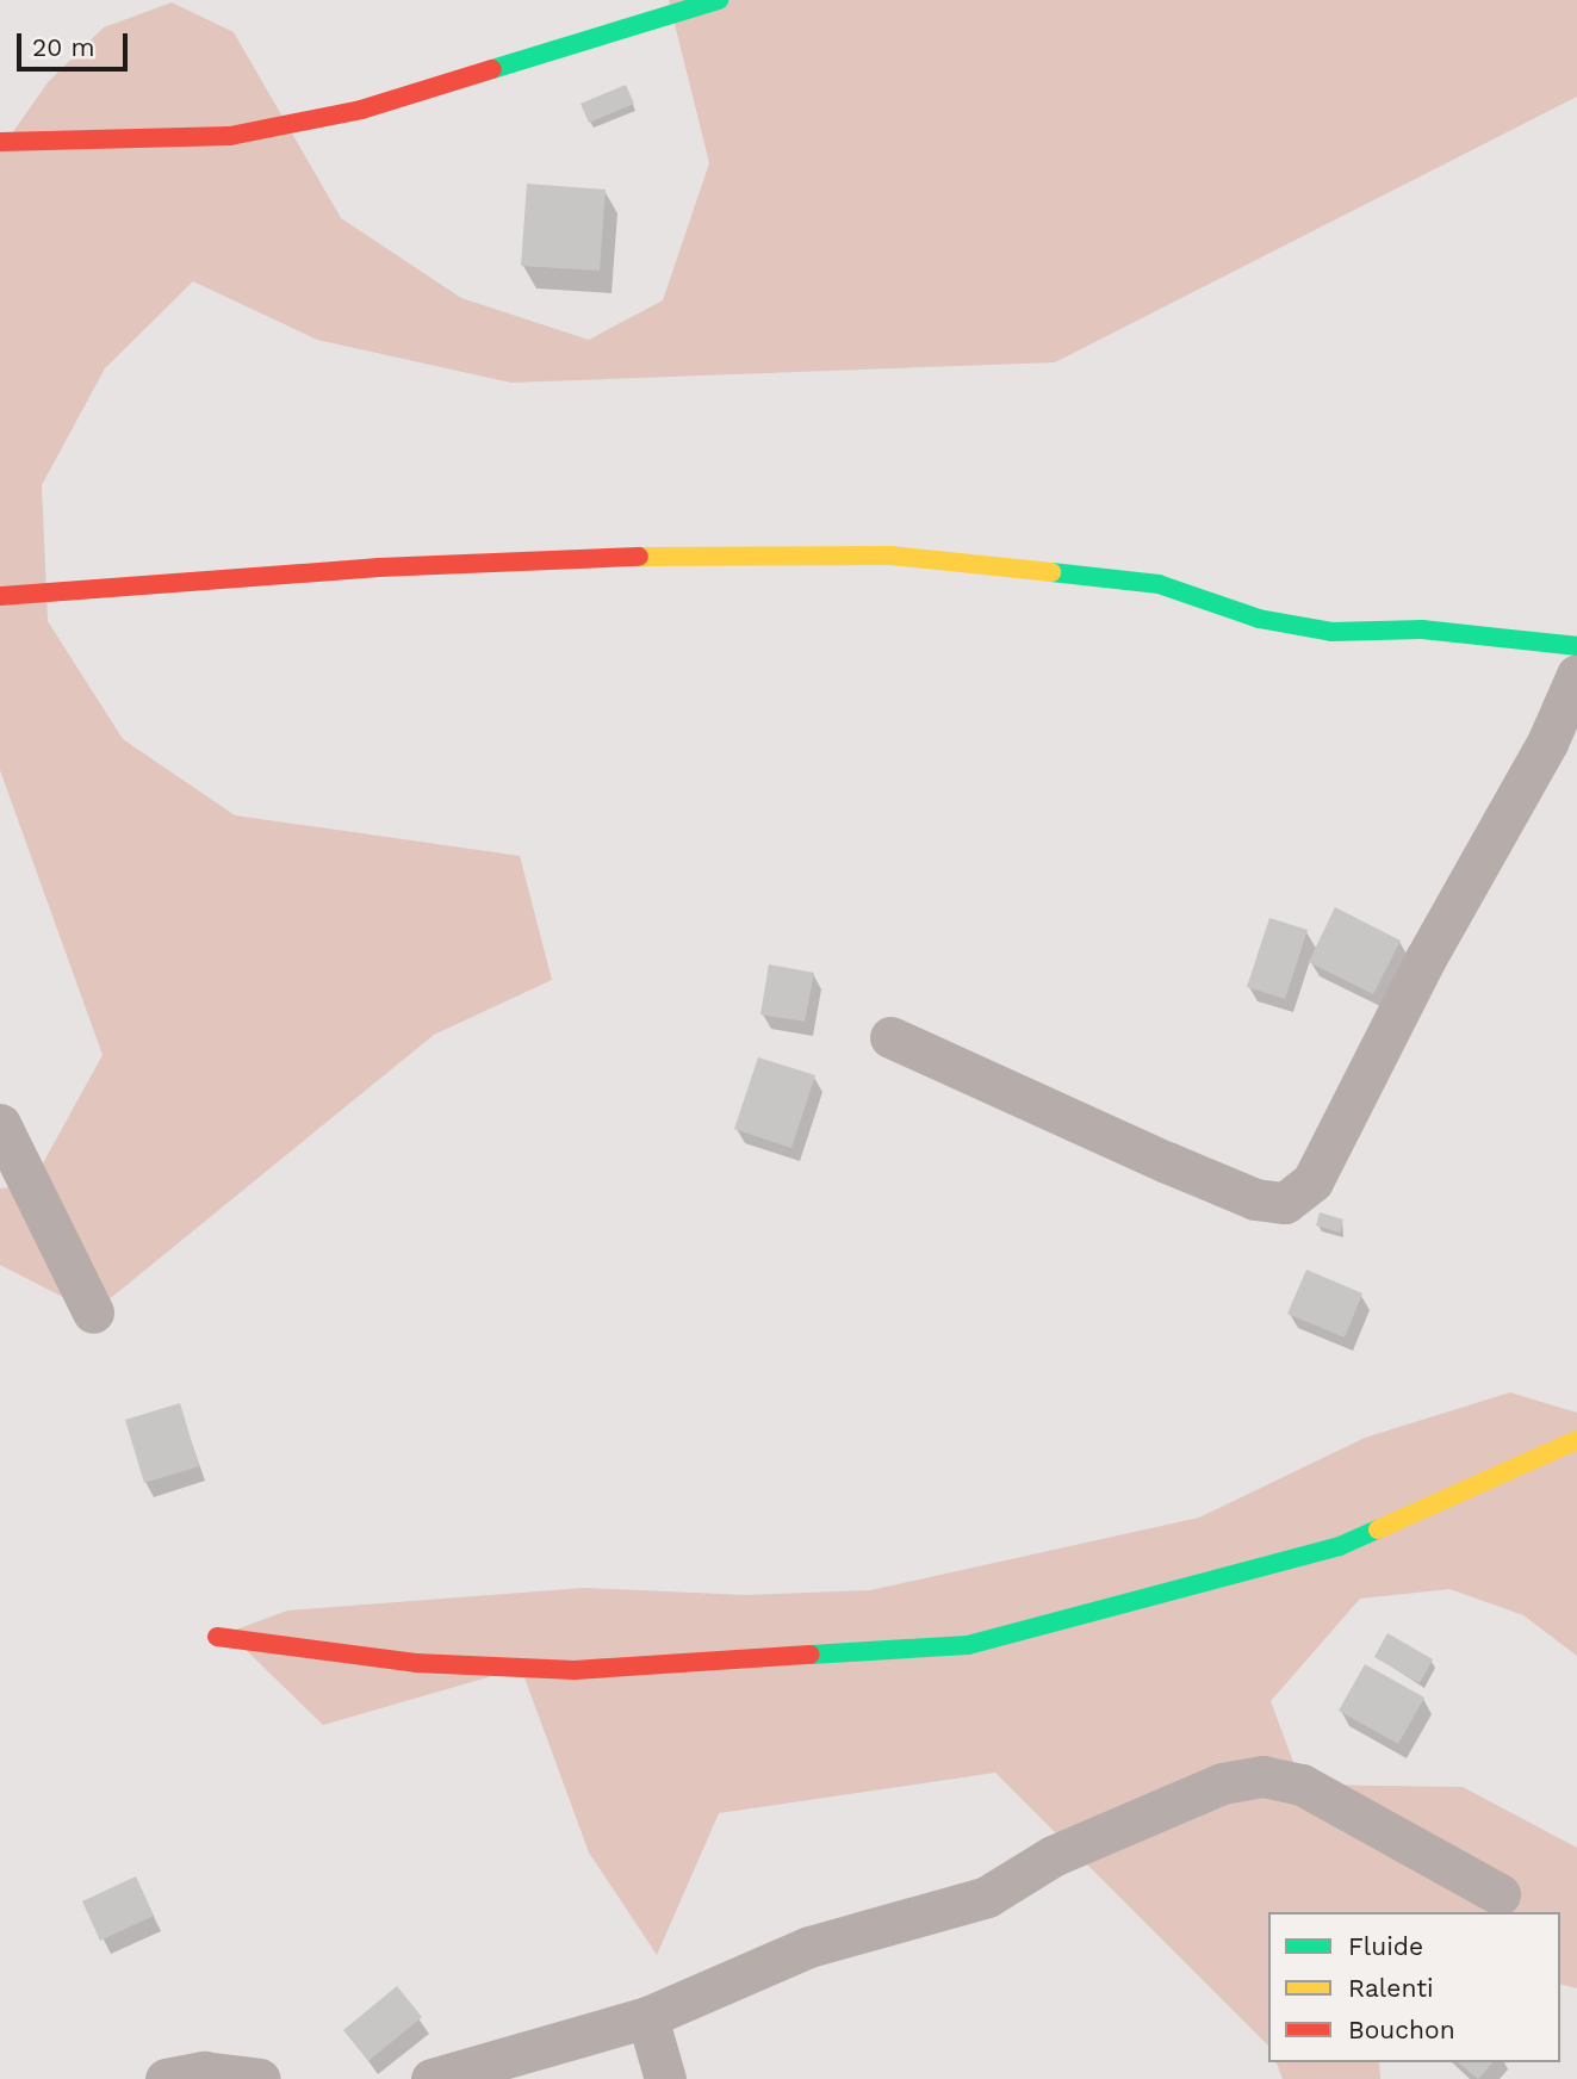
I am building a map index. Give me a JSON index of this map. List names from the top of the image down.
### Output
{
  "legend": ["Fluide", "Ralenti", "Bouchon"],
  "scale_bar": "20 m"
}
